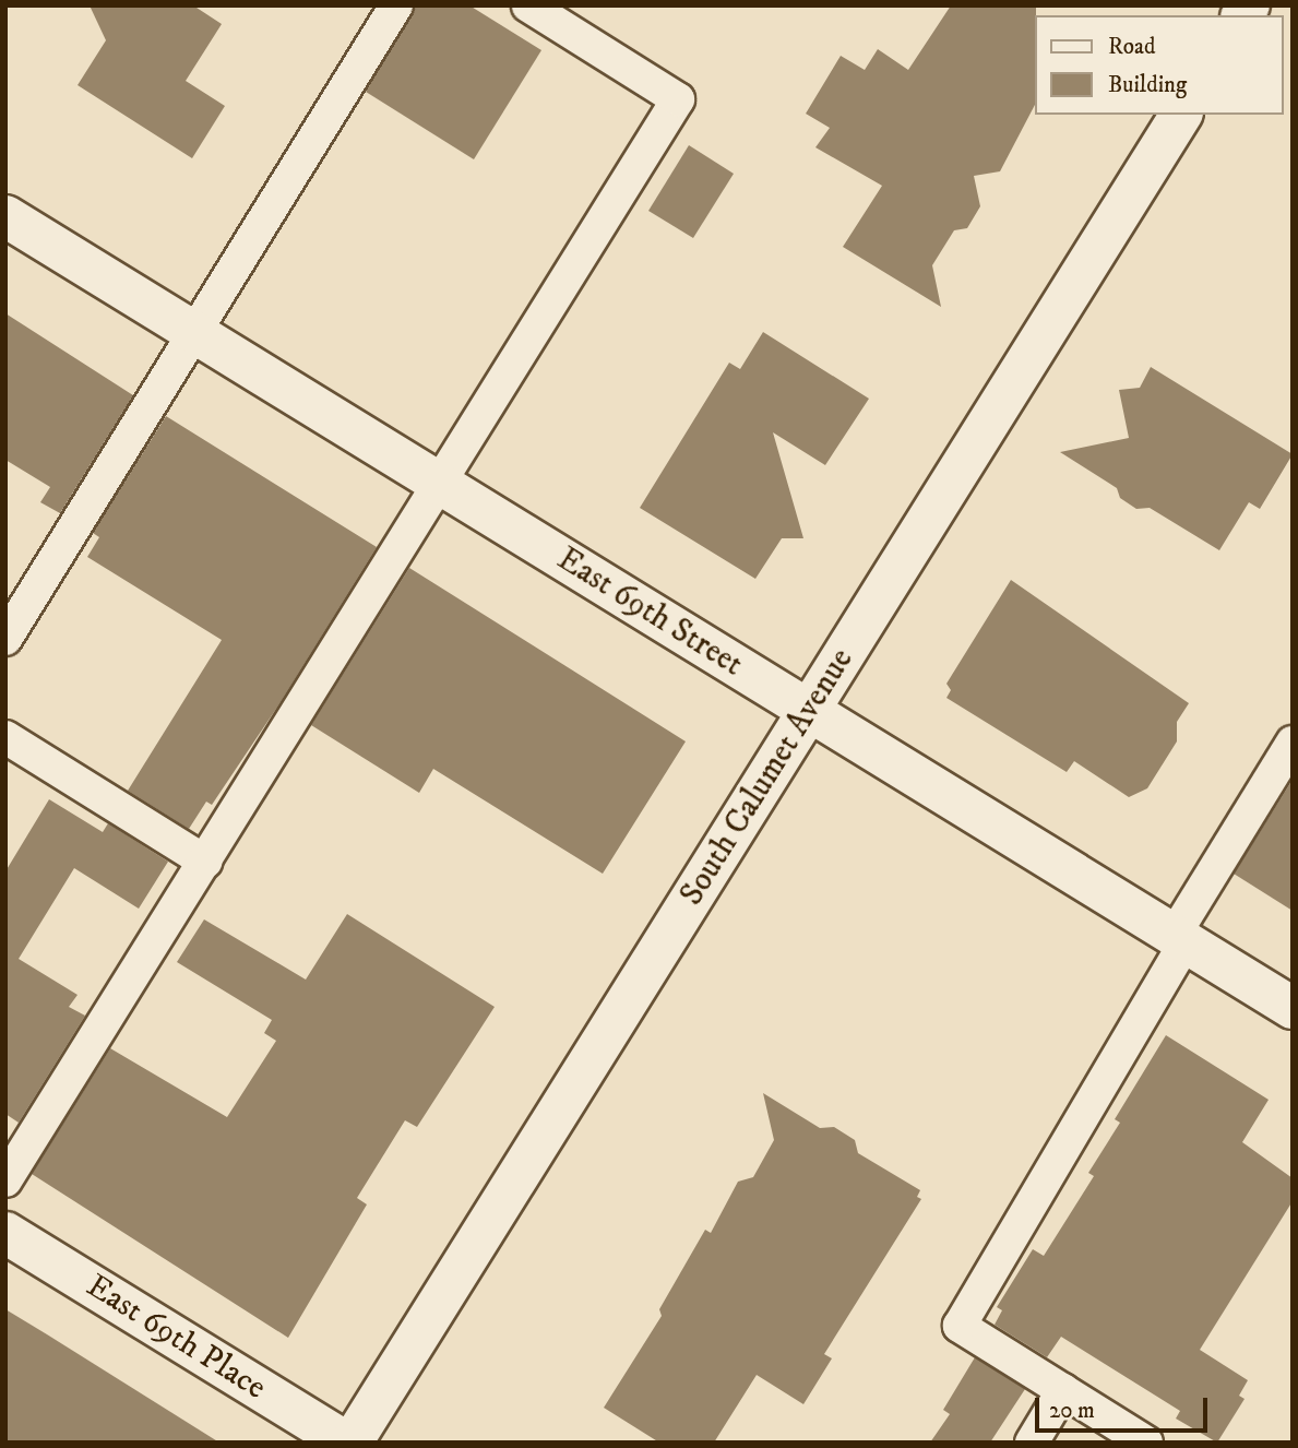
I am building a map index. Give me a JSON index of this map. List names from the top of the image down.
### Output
{
  "streets": {
    "street": ["East 69th Street", "South Calumet Avenue", "East 69th Place"]
  },
  "crossings": [
    ["East 69th Street", "South Calumet Avenue"]
  ],
  "legend": ["Road", "Building"],
  "scale_bar": "20 m"
}
